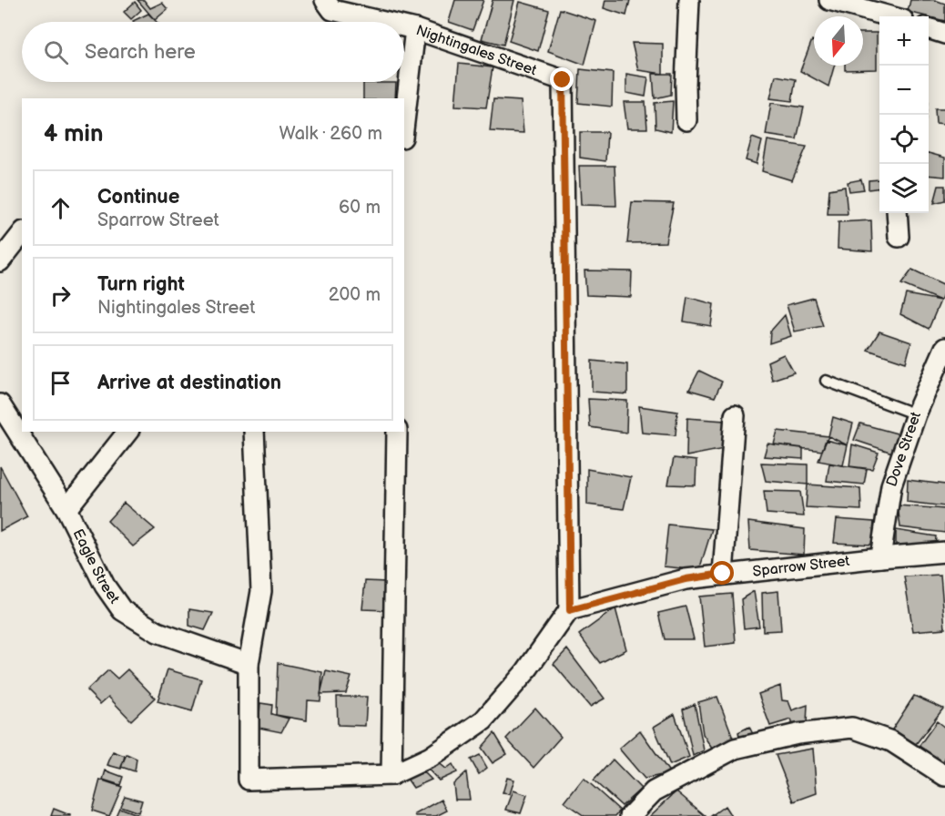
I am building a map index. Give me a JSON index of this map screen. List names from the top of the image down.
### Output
{
  "streets": {
    "street": [
      "Nightingales Street",
      "Dove Street",
      "Eagle Street",
      "Sparrow Street"
    ]
  },
  "crossings": [
    ["Nightingales Street", "Sparrow Street"],
    ["Dove Street", "Sparrow Street"]
  ],
  "north": "bottom",
  "page": {
    "map_buttons": ["+", "−"],
    "search": "Search here",
    "heading": ["4 min", "Walk · 260 m"],
    "list": [
      ["Continue", "Sparrow Street", "60 m"],
      ["Turn right", "Nightingales Street", "200 m"],
      "Arrive at destination"
    ]
  }
}
